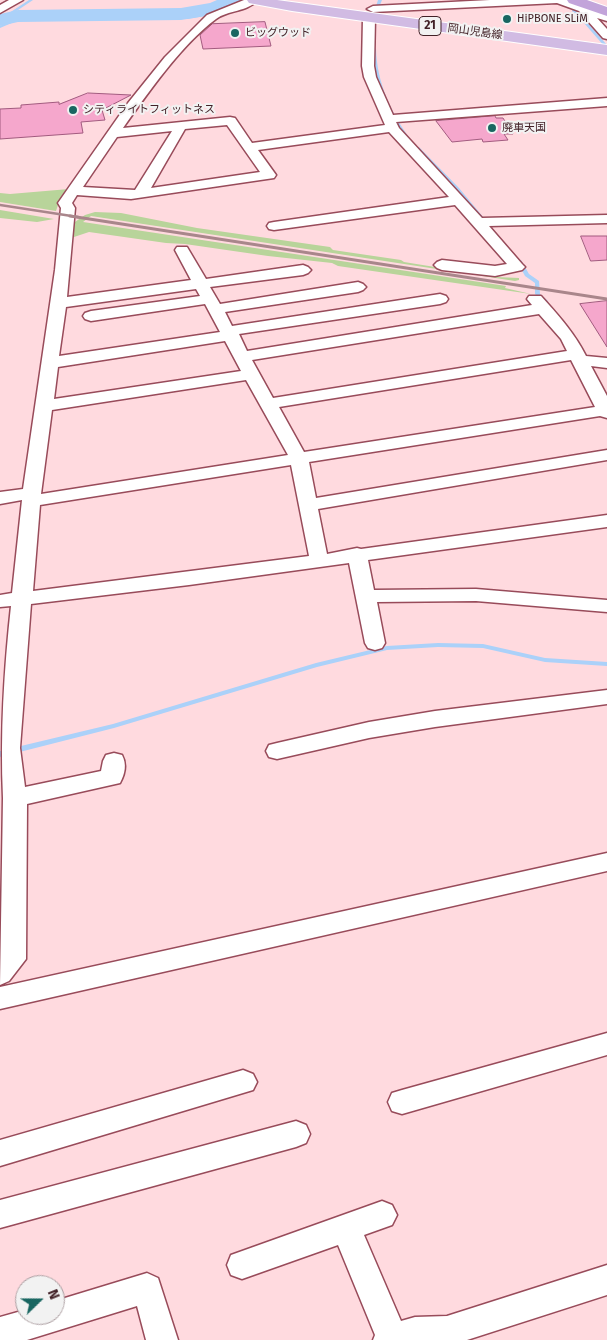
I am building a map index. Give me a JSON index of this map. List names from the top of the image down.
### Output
{
  "streets": {
    "main road": ["21", "岡山児島線"]
  },
  "places": [
    "HiPBONE SLiM",
    "ビッグウッド",
    "シティライトフィットネス",
    "廃車天国"
  ],
  "north": "right"
}
